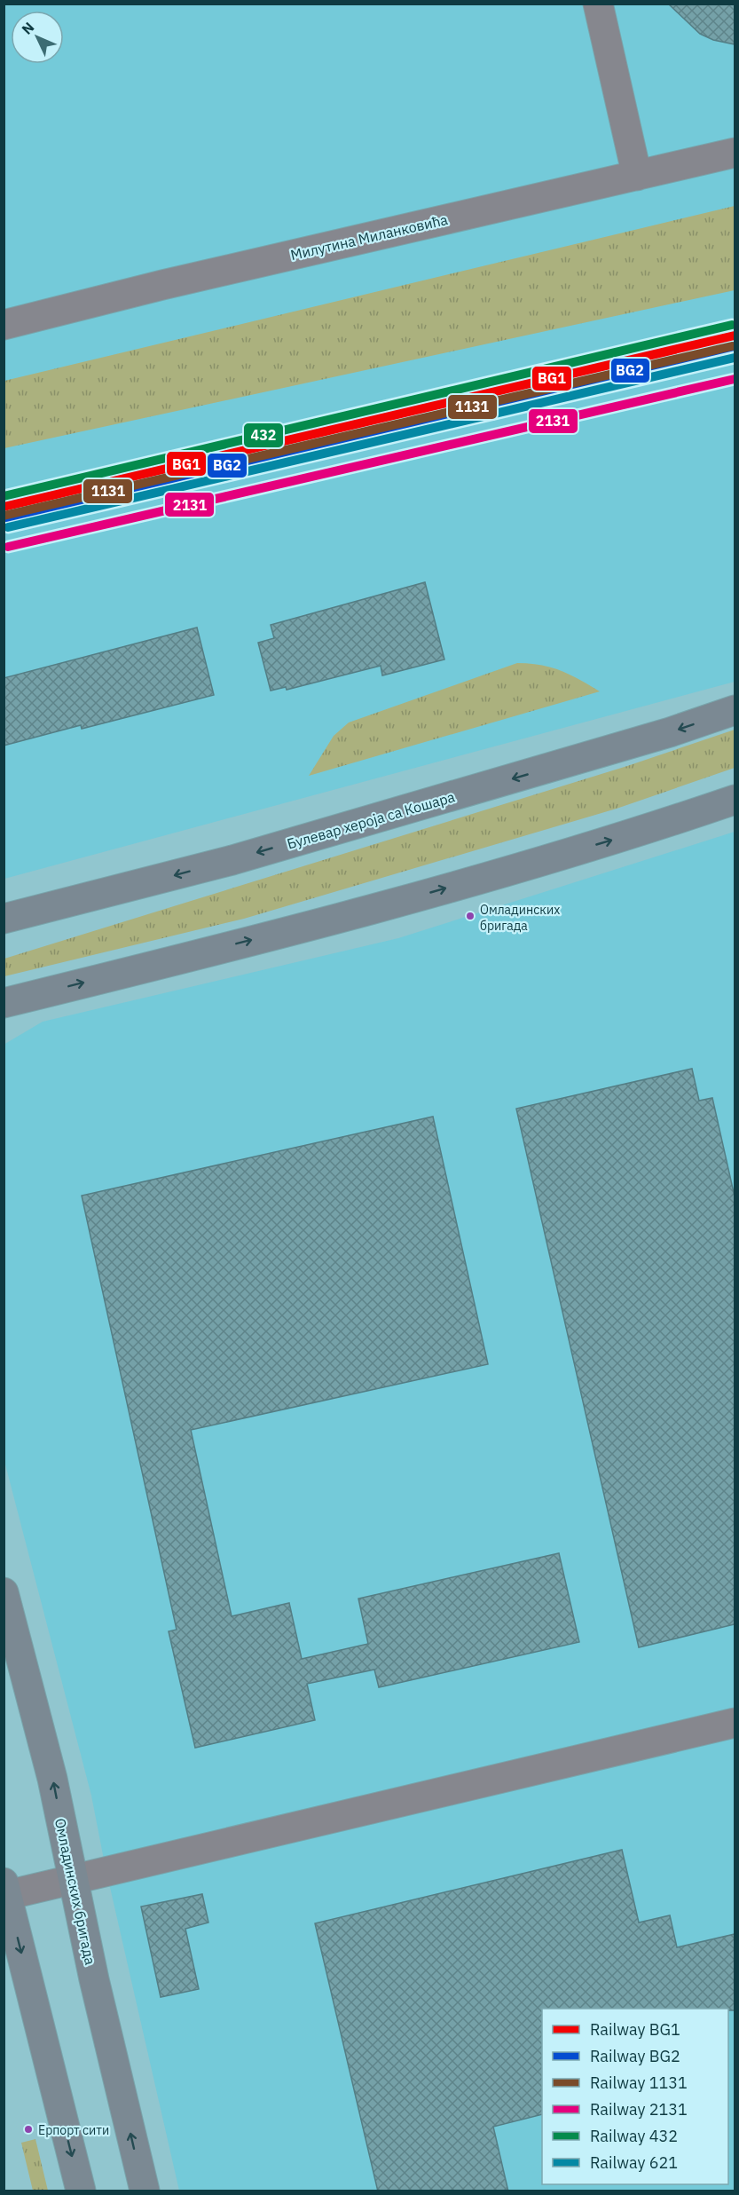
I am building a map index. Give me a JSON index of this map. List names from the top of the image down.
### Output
{
  "streets": {
    "main road": ["Булевар хероја са Кошара", "Омладинских бригада"],
    "street": ["Милутина Миланковића"]
  },
  "places": ["Омладинских бригада", "Ерпорт сити"],
  "lines": [
    "rail line 432",
    "rail line BG1",
    "rail line BG2",
    "rail line 1131",
    "rail line 621",
    "rail line 2131"
  ],
  "legend": [
    "Railway BG1",
    "Railway BG2",
    "Railway 1131",
    "Railway 2131",
    "Railway 432",
    "Railway 621"
  ],
  "north": "top left"
}
